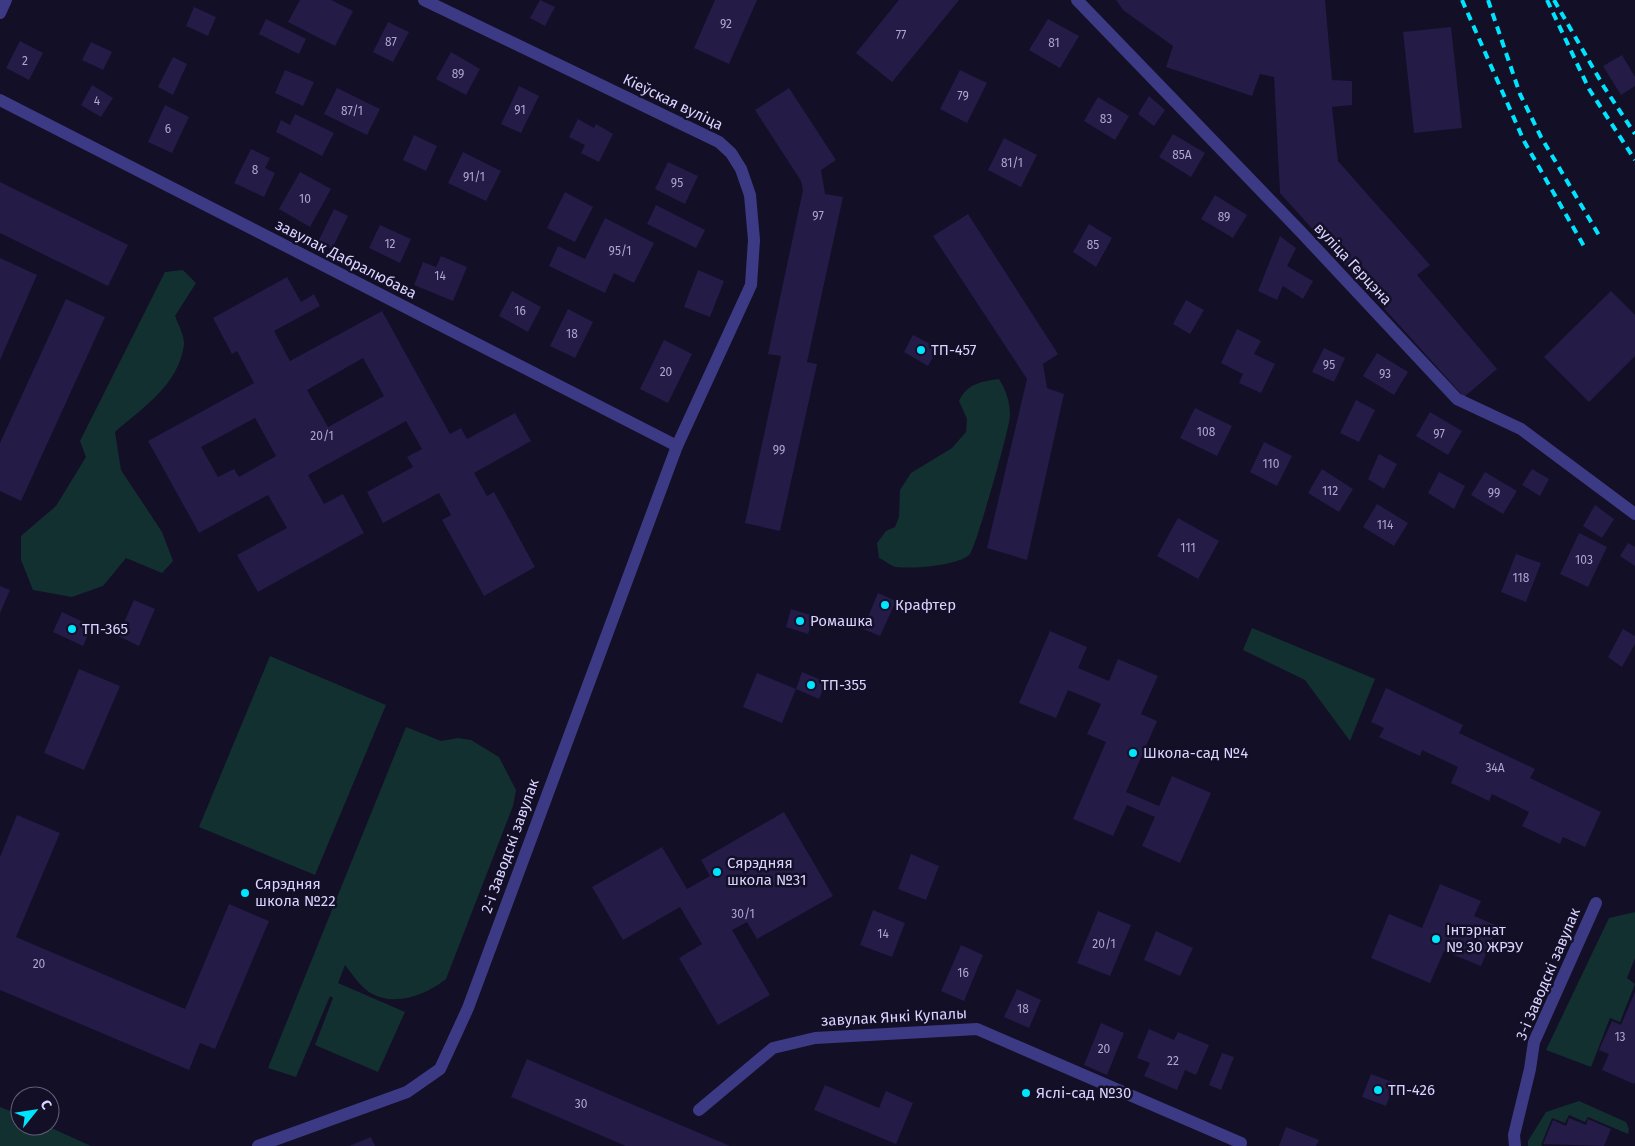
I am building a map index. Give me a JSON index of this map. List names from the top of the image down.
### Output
{
  "streets": {
    "street": [
      "Кіеўская вуліца",
      "завулак Дабралюбава",
      "вуліца Герцэна",
      "2-і Заводскі завулак",
      "3-і Заводскі завулак",
      "завулак Янкі Купалы"
    ]
  },
  "crossings": [
    ["Кіеўская вуліца", "завулак Дабралюбава"],
    ["Кіеўская вуліца", "2-і Заводскі завулак"],
    ["завулак Дабралюбава", "2-і Заводскі завулак"]
  ],
  "places": [
    "ТП-457",
    "Крафтер",
    "Ромашка",
    "ТП-365",
    "ТП-355",
    "Школа-сад №4",
    "Сярэдняя школа №31",
    "Сярэдняя школа №22",
    "Інтэрнат № 30 ЖРЭУ",
    "ТП-426",
    "Яслі-сад №30"
  ],
  "house_numbers": [
    "92",
    "77",
    "87",
    "81",
    "2",
    "89",
    "79",
    "4",
    "91",
    "87/1",
    "83",
    "6",
    "85А",
    "81/1",
    "8",
    "91/1",
    "95",
    "10",
    "97",
    "89",
    "12",
    "85",
    "95/1",
    "14",
    "16",
    "18",
    "95",
    "20",
    "93",
    "108",
    "97",
    "20/1",
    "99",
    "110",
    "112",
    "99",
    "114",
    "111",
    "103",
    "118",
    "34А",
    "30/1",
    "14",
    "20/1",
    "20",
    "16",
    "18",
    "13",
    "20",
    "22",
    "30"
  ],
  "north": "top right"
}
